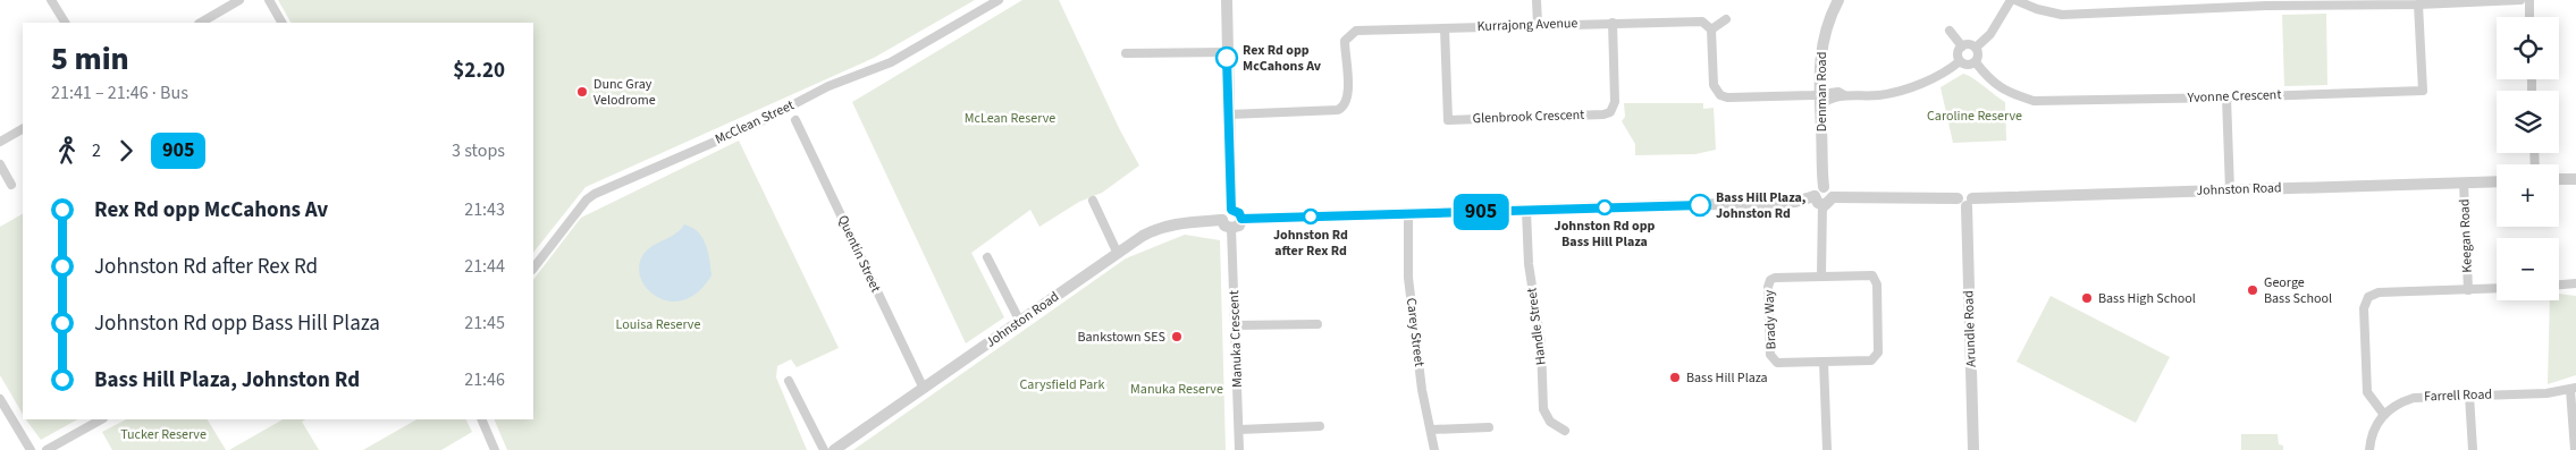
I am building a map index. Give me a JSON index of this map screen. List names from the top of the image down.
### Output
{
  "streets": {
    "street": [
      "Kurrajong Avenue",
      "Denman Road",
      "Yvonne Crescent",
      "Glenbrook Crescent",
      "McClean Street",
      "Johnston Road",
      "Keegan Road",
      "Quentin Street",
      "Brady Way",
      "Handle Street",
      "Arundle Road",
      "Carey Street",
      "Manuka Crescent",
      "Farrell Road"
    ]
  },
  "crossings": [
    ["Kurrajong Avenue", "Glenbrook Crescent"],
    ["Denman Road", "Johnston Road"],
    ["Johnston Road", "Keegan Road"],
    ["Johnston Road", "Quentin Street"],
    ["Johnston Road", "Arundle Road"],
    ["Johnston Road", "Manuka Crescent"]
  ],
  "parks": [
    "Caroline Reserve",
    "McLean Reserve",
    "Louisa Reserve",
    "Carysfield Park",
    "Manuka Reserve",
    "Tucker Reserve"
  ],
  "places": [
    "Rex Rd opp McCahons Av",
    "Dunc Gray Velodrome",
    "Bass Hill Plaza, Johnston Rd",
    "Johnston Rd opp Bass Hill Plaza",
    "Johnston Rd after Rex Rd",
    "George Bass School",
    "Bass High School",
    "Bankstown SES",
    "Bass Hill Plaza"
  ],
  "lines": ["bus line 905"],
  "page": {
    "on_map": "905",
    "map_buttons": ["+", "−"],
    "heading": ["5 min", "21:41 – 21:46 · Bus", "$2.20"],
    "legs": ["2", "905", "3 stops"],
    "list": [
      {
        "name": "Rex Rd opp McCahons Av",
        "value": "21:43"
      },
      {
        "name": "Johnston Rd after Rex Rd",
        "value": "21:44"
      },
      {
        "name": "Johnston Rd opp Bass Hill Plaza",
        "value": "21:45"
      },
      {
        "name": "Bass Hill Plaza, Johnston Rd",
        "value": "21:46"
      }
    ]
  }
}
